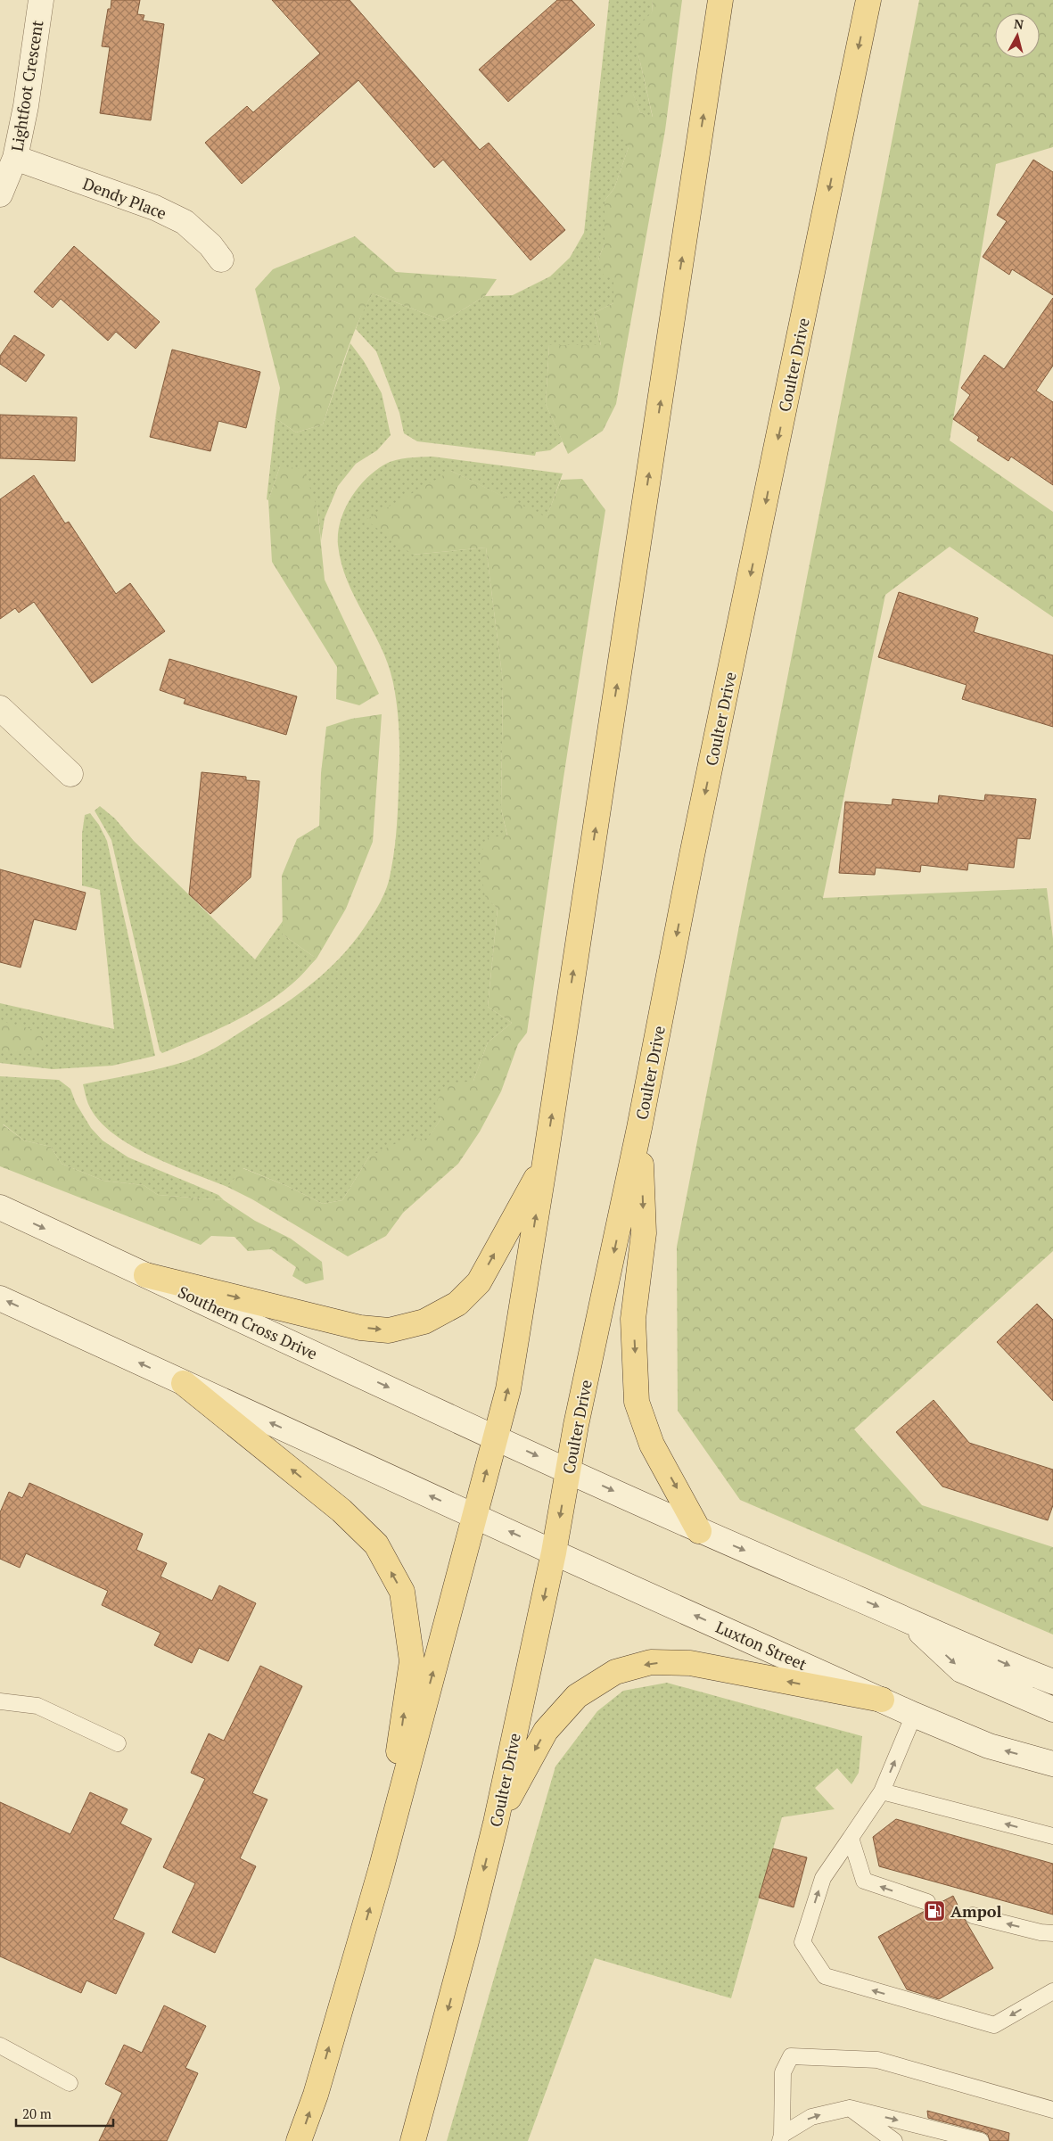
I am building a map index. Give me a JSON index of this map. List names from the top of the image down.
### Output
{
  "streets": {
    "main road": [
      "Lightfoot Crescent",
      "Dendy Place",
      "Coulter Drive",
      "Southern Cross Drive",
      "Luxton Street"
    ]
  },
  "crossings": [
    ["Lightfoot Crescent", "Dendy Place"],
    ["Coulter Drive", "Luxton Street"]
  ],
  "places": {
    "fuel station": ["Ampol"]
  },
  "scale_bar": "20 m",
  "north": "top"
}
